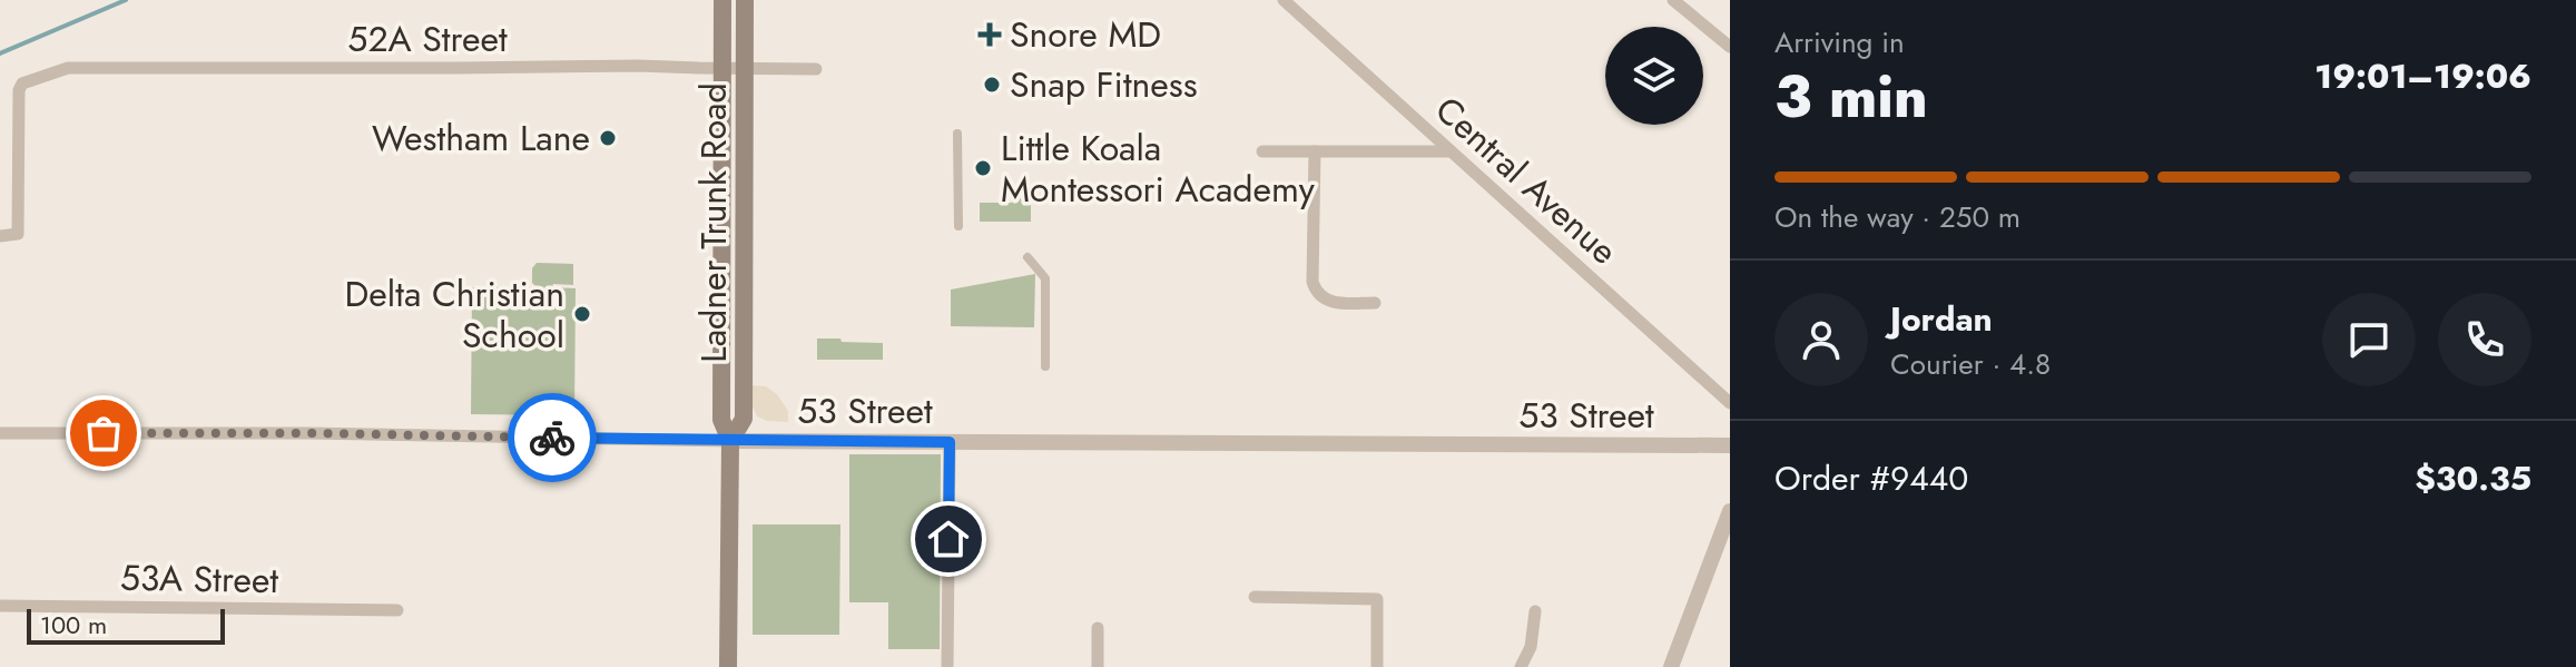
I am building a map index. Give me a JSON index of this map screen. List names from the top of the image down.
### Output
{
  "streets": {
    "main road": ["Ladner Trunk Road"],
    "street": [
      "52A Street",
      "Central Avenue",
      "53 Street",
      "53A Street"
    ]
  },
  "crossings": [
    ["52A Street", "Ladner Trunk Road"],
    ["Ladner Trunk Road", "53 Street"]
  ],
  "places": {
    "health": ["Snore MD"],
    "other": [
      "Snap Fitness",
      "Westham Lane",
      "Little Koala Montessori Academy",
      "Delta Christian School"
    ]
  },
  "scale_bar": "100 m",
  "page": {
    "heading": ["3 min", "Arriving in", "19:01–19:06"],
    "panel": [
      "Jordan",
      "Courier · 4.8",
      "Order #9440",
      "$30.35"
    ],
    "bar": "On the way · 250 m",
    "scale": "100 m"
  }
}
